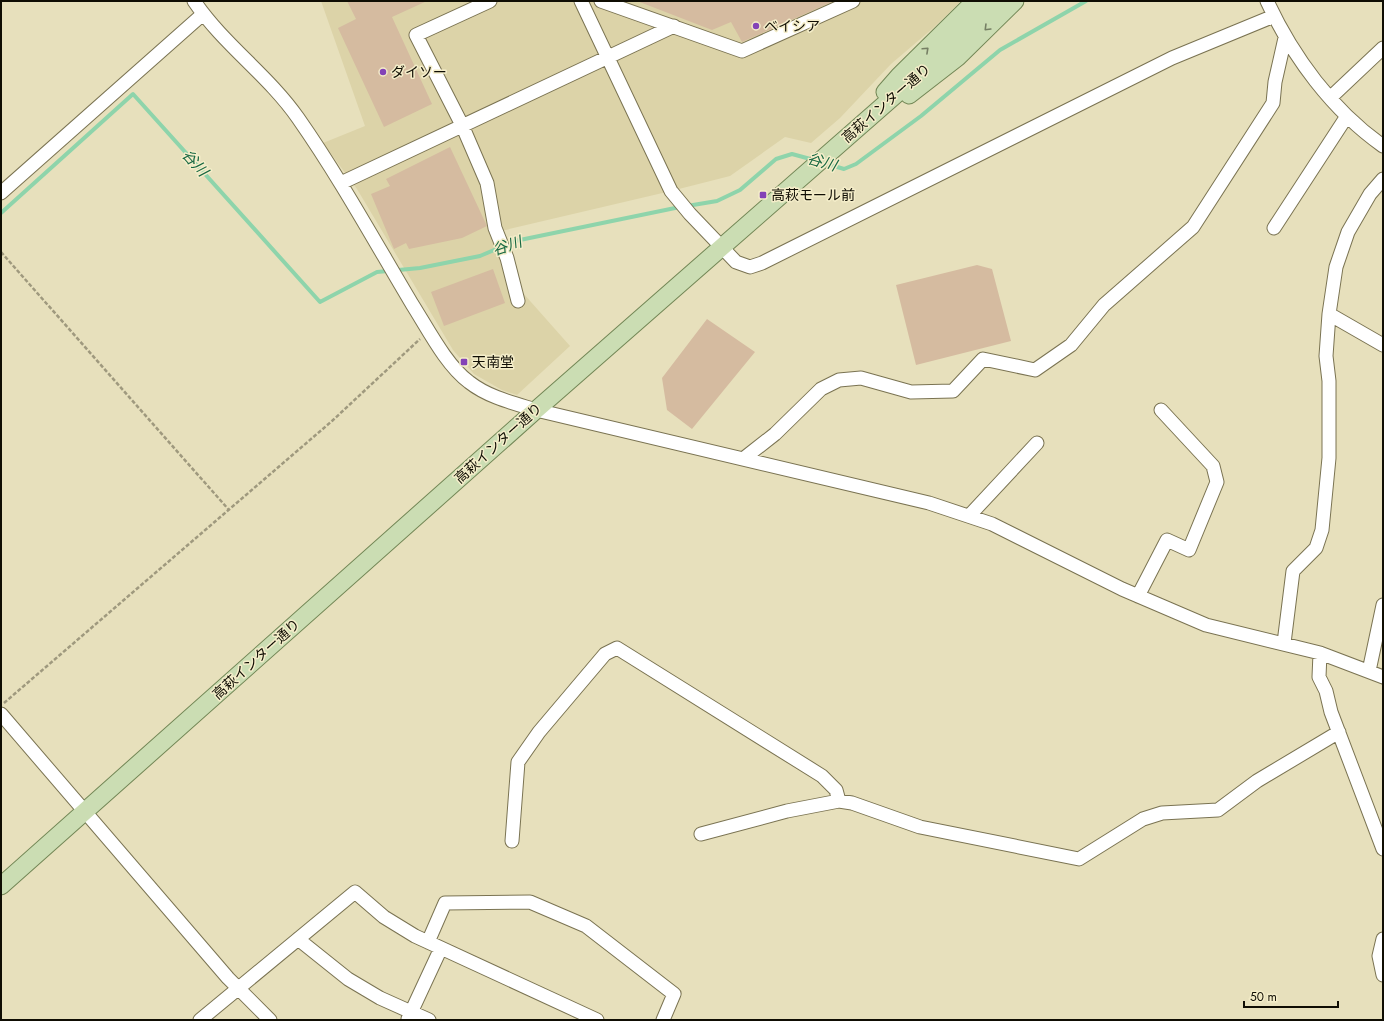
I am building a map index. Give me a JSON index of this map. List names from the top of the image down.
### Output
{
  "streets": {
    "main road": ["高萩インター通り"]
  },
  "water": ["谷川"],
  "places": {
    "other": ["ベイシア", "ダイソー"],
    "transit": ["高萩モール前", "天南堂"]
  },
  "scale_bar": "50 m"
}
